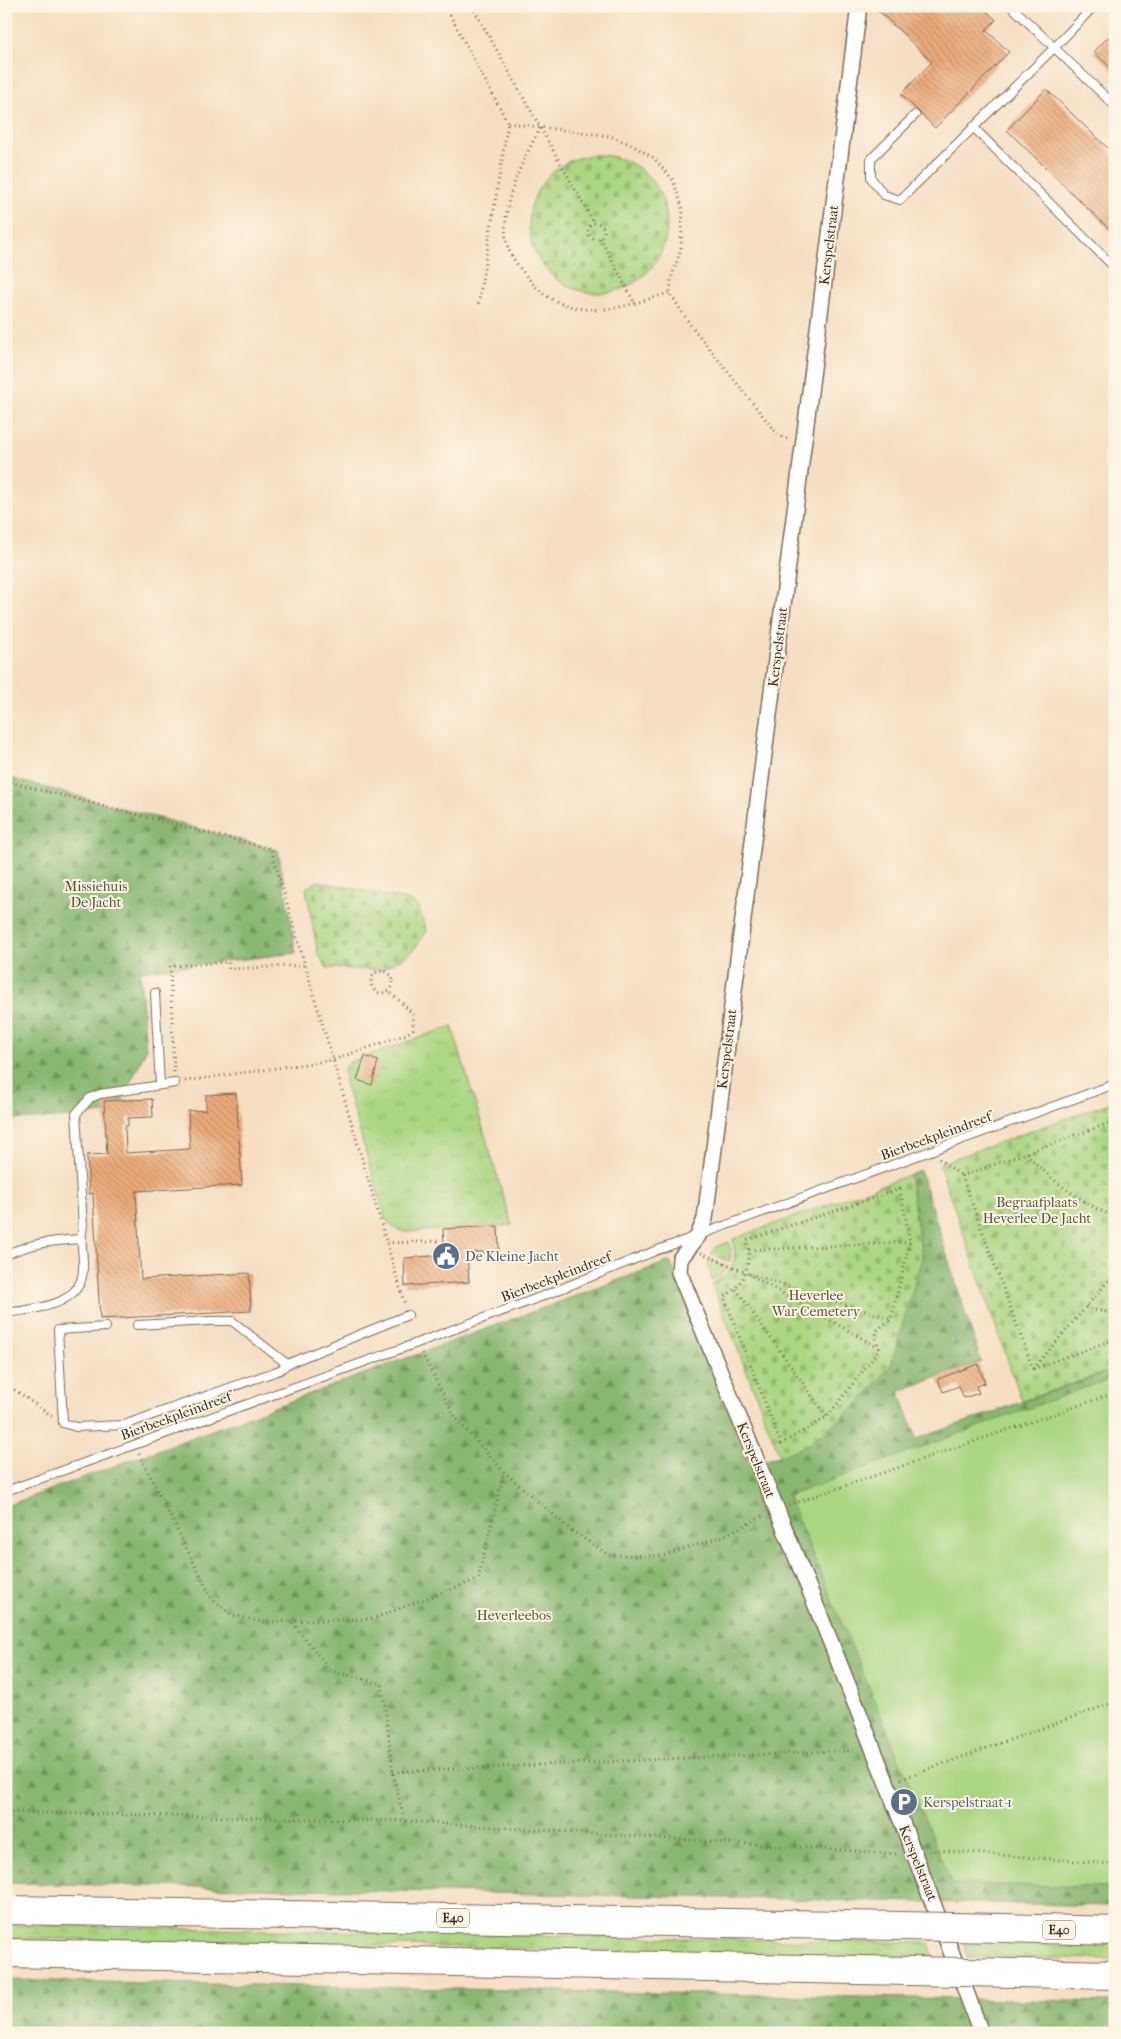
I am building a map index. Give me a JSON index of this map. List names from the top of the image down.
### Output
{
  "streets": {
    "highway": ["E40"],
    "street": ["Kerspelstraat"],
    "lane": ["Bierbeekpleindreef"]
  },
  "crossings": [
    ["Kerspelstraat", "Bierbeekpleindreef"]
  ],
  "parks": [
    "Missiehuis De Jacht",
    "Begraafplaats Heverlee De Jacht",
    "Heverlee War Cemetery",
    "Heverleebos"
  ],
  "places": {
    "public building": ["De Kleine Jacht"],
    "parking": ["Kerspelstraat-1"]
  }
}
